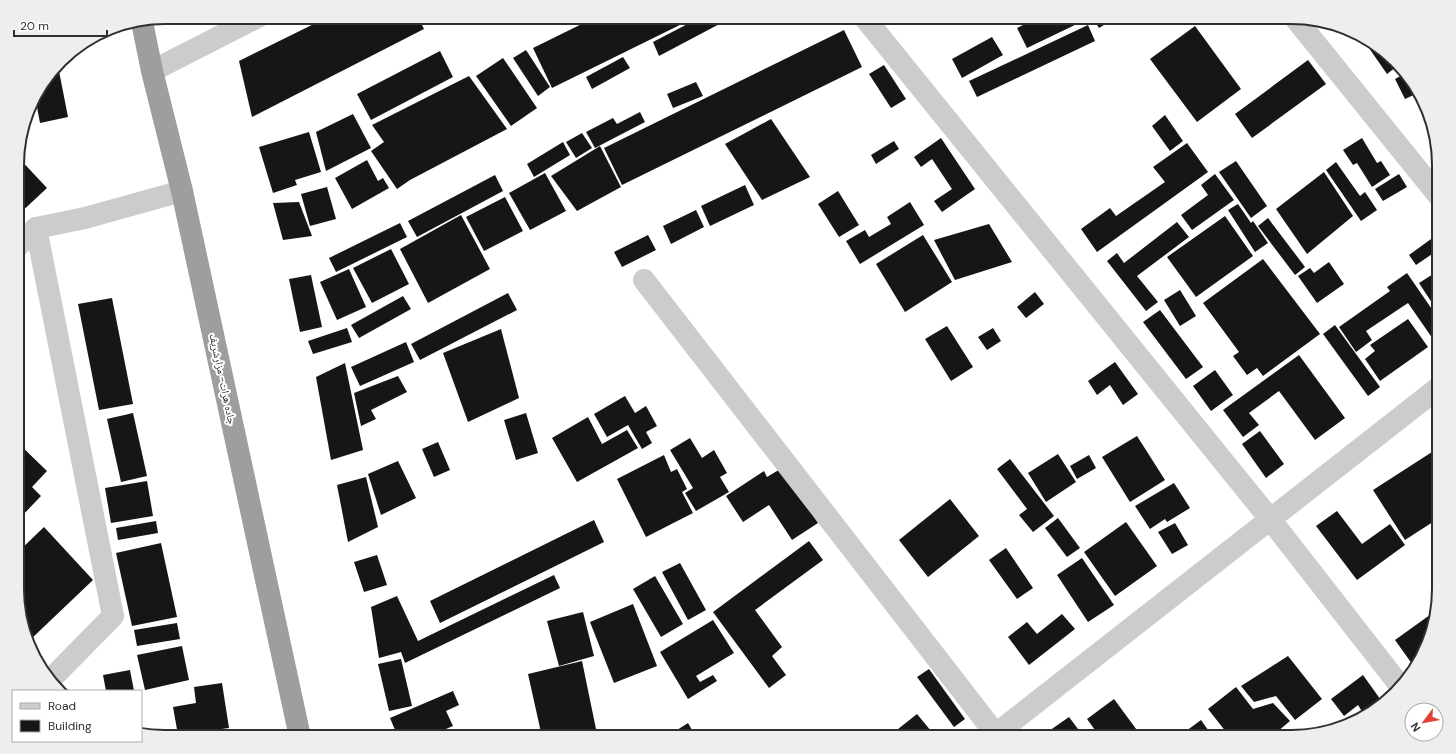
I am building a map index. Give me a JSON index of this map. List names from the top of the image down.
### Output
{
  "streets": {
    "highway": ["جاده هرات- مزارشریف"]
  },
  "legend": ["Road", "Building"],
  "scale_bar": "20 m",
  "north": "bottom left"
}
